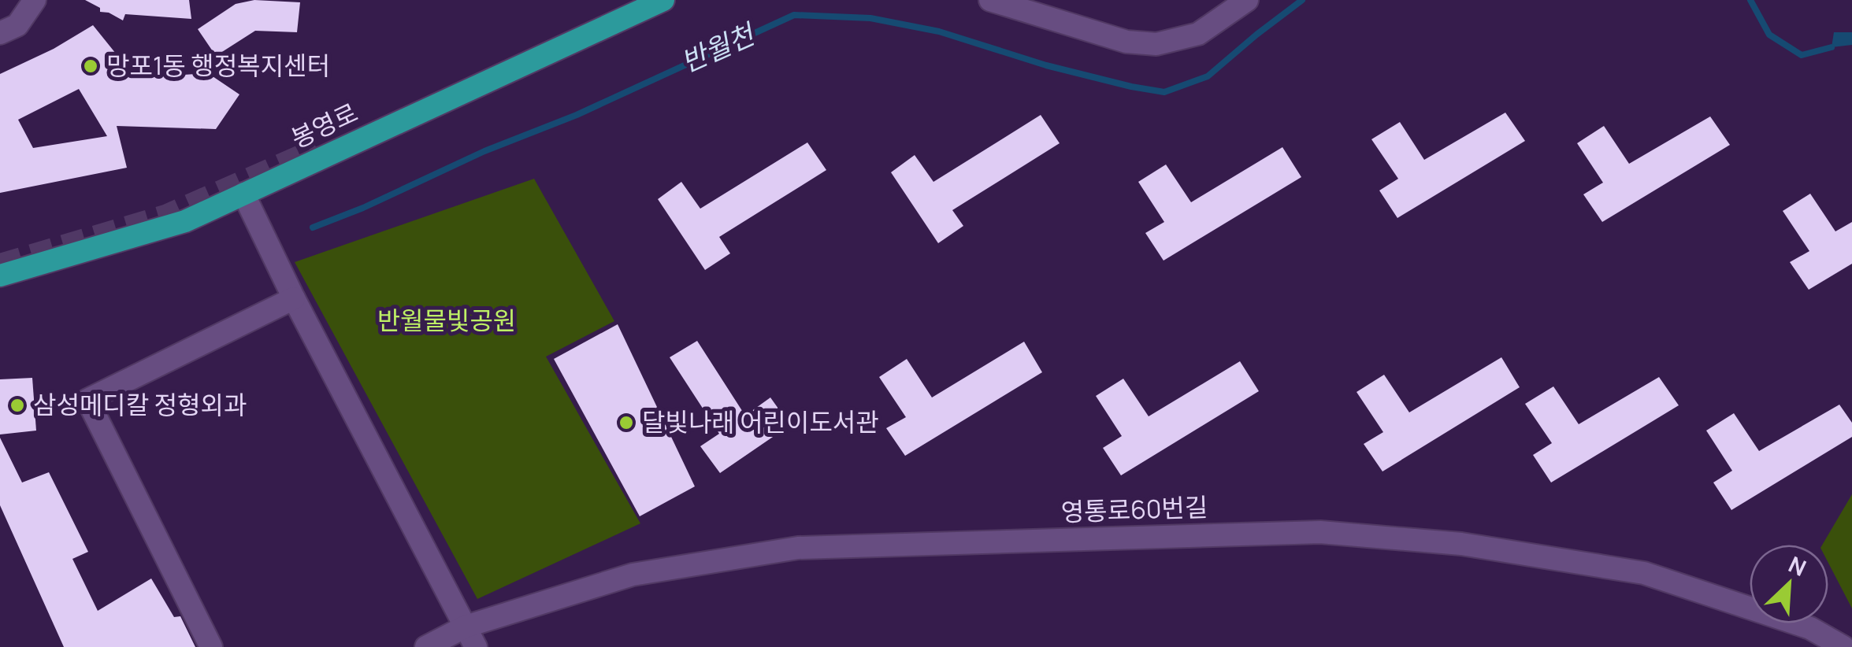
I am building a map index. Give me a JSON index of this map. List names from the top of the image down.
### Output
{
  "streets": {
    "highway": ["봉영로"],
    "street": ["영통로60번길"]
  },
  "water": ["반월천"],
  "parks": ["반월물빛공원"],
  "places": ["망포1동 행정복지센터", "삼성메디칼 정형외과", "달빛나래 어린이도서관"],
  "north": "top right"
}
